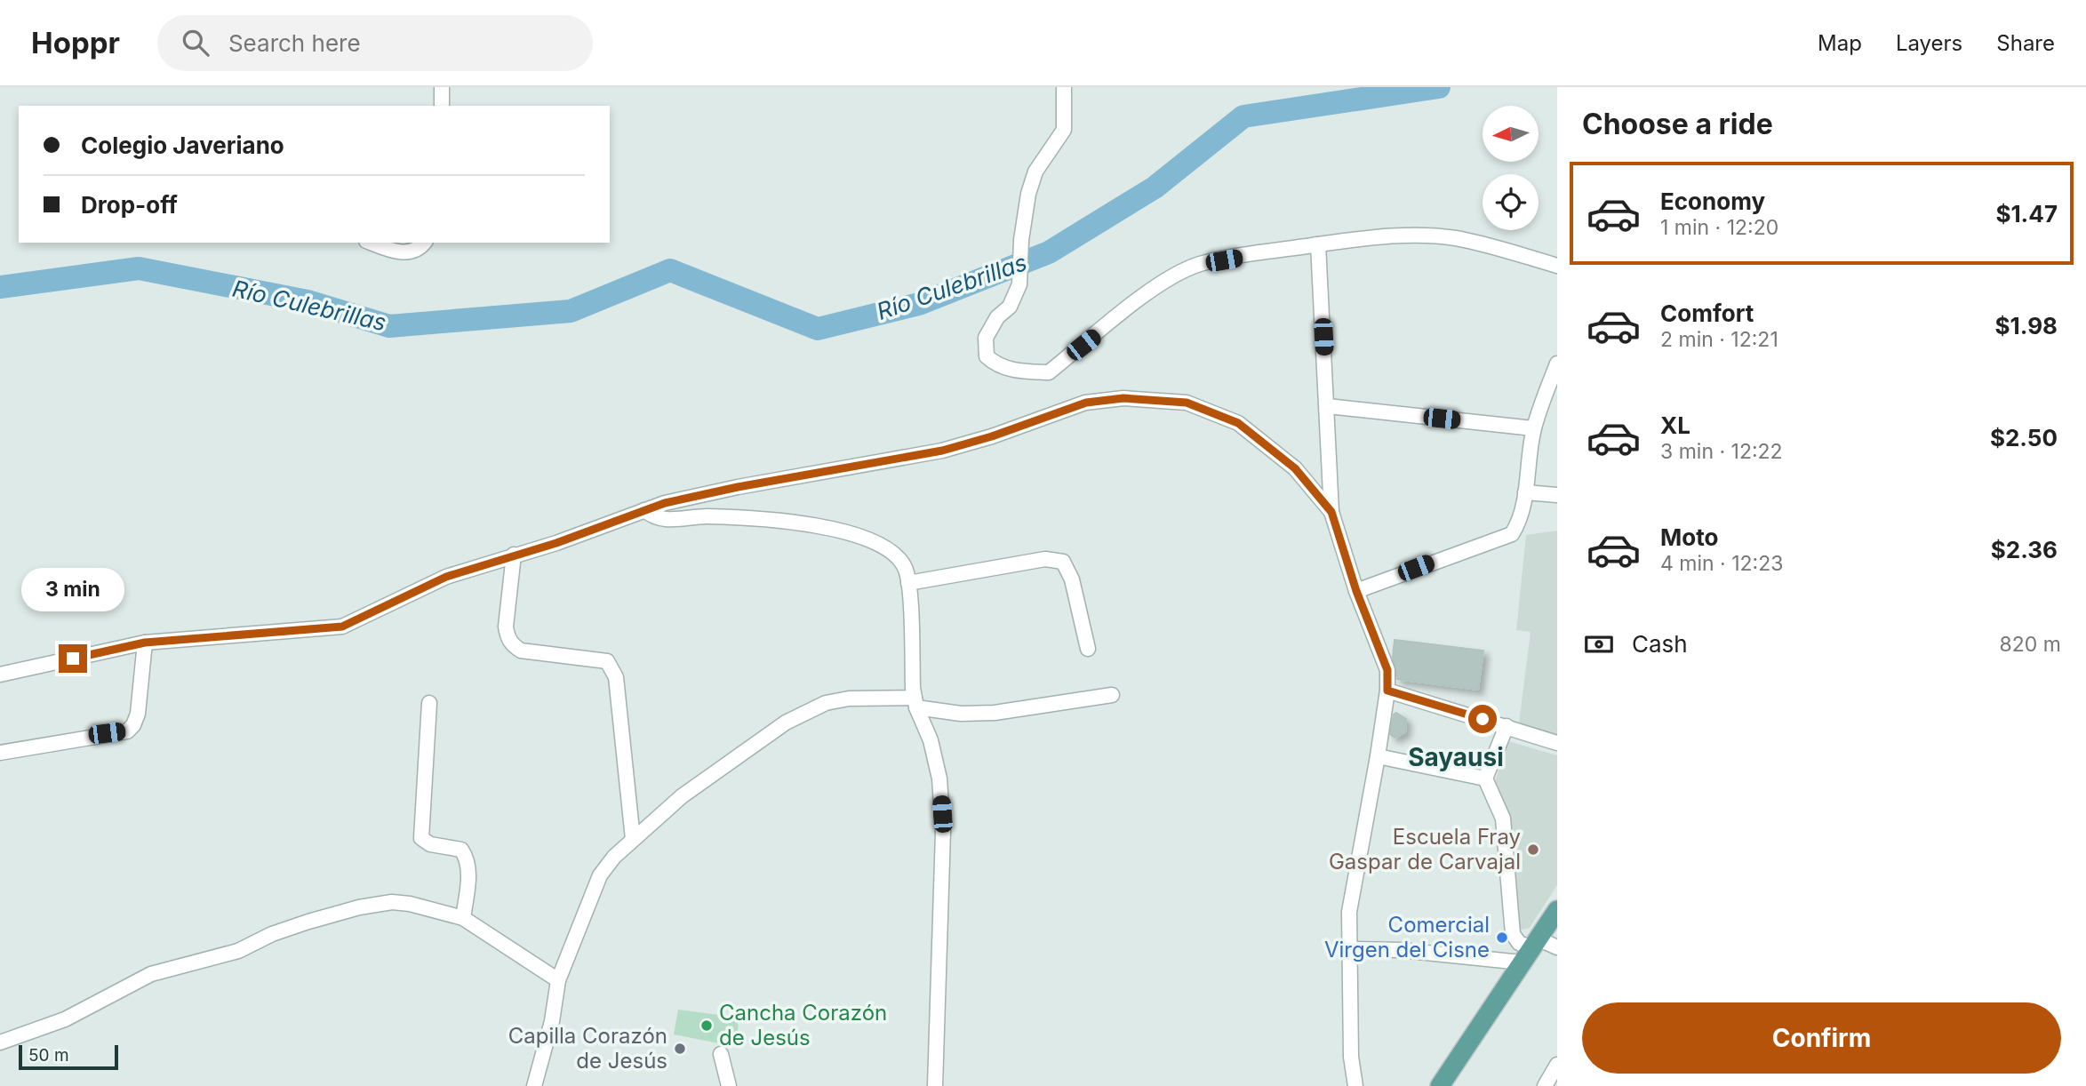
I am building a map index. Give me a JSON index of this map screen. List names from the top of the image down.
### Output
{
  "districts": ["Sayausi"],
  "water": ["Río Culebrillas"],
  "places": [
    "Escuela Fray Gaspar de Carvajal",
    "Comercial Virgen del Cisne",
    "Cancha Corazón de Jesús",
    "Capilla Corazón de Jesús"
  ],
  "scale_bar": "50 m",
  "north": "left",
  "page": {
    "header": "Hoppr",
    "search": "Search here",
    "nav": ["Map", "Layers", "Share"],
    "heading": "Choose a ride",
    "banner": ["Colegio Javeriano", "Drop-off"],
    "list": [
      {
        "name": "Economy",
        "note": "1 min · 12:20",
        "value": "$1.47"
      },
      {
        "name": "Comfort",
        "note": "2 min · 12:21",
        "value": "$1.98"
      },
      {
        "name": "XL",
        "note": "3 min · 12:22",
        "value": "$2.50"
      },
      {
        "name": "Moto",
        "note": "4 min · 12:23",
        "value": "$2.36"
      }
    ],
    "bubble": "3 min",
    "pay": ["Cash", "820 m"],
    "buttons": "Confirm",
    "scale": "50 m"
  }
}
